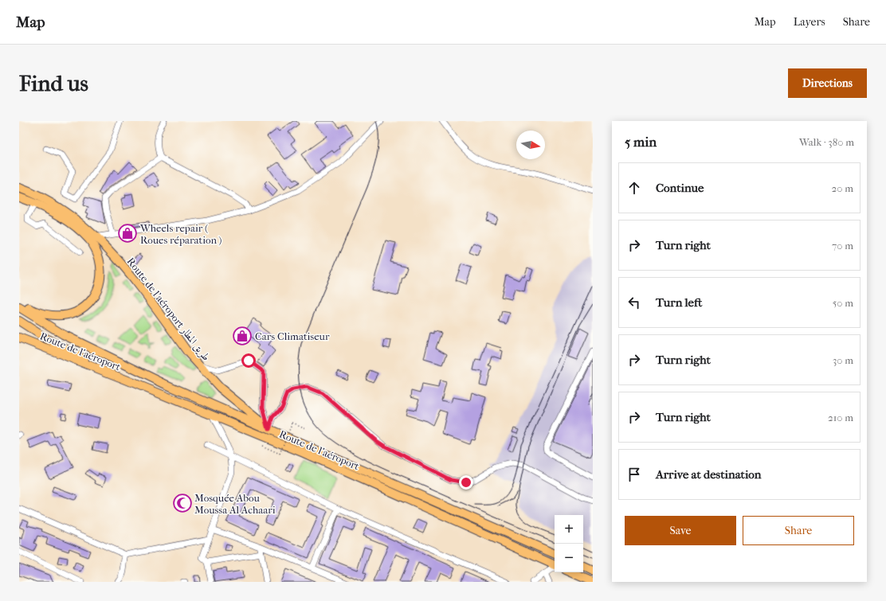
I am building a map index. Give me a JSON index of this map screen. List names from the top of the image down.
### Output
{
  "streets": {
    "highway": ["Route de l'aéroport طريق المطار", "Route de l'aéroport"]
  },
  "crossings": [
    ["Route de l'aéroport طريق المطار", "Route de l'aéroport"]
  ],
  "places": {
    "shop": ["Wheels repair ( Roues réparation )", "Cars Climatiseur"],
    "mosque": ["Mosquée Abou Moussa Al Achaari"]
  },
  "north": "right",
  "page": {
    "header": "Map",
    "nav": ["Map", "Layers", "Share"],
    "buttons": [
      "Directions",
      ["Save", "Share"]
    ],
    "title": "Find us",
    "heading": ["5 min", "Walk · 380 m"],
    "list": [
      ["Continue", "20 m"],
      ["Turn right", "70 m"],
      ["Turn left", "50 m"],
      ["Turn right", "30 m"],
      ["Turn right", "210 m"],
      "Arrive at destination"
    ],
    "map_buttons": ["+", "−"]
  }
}
